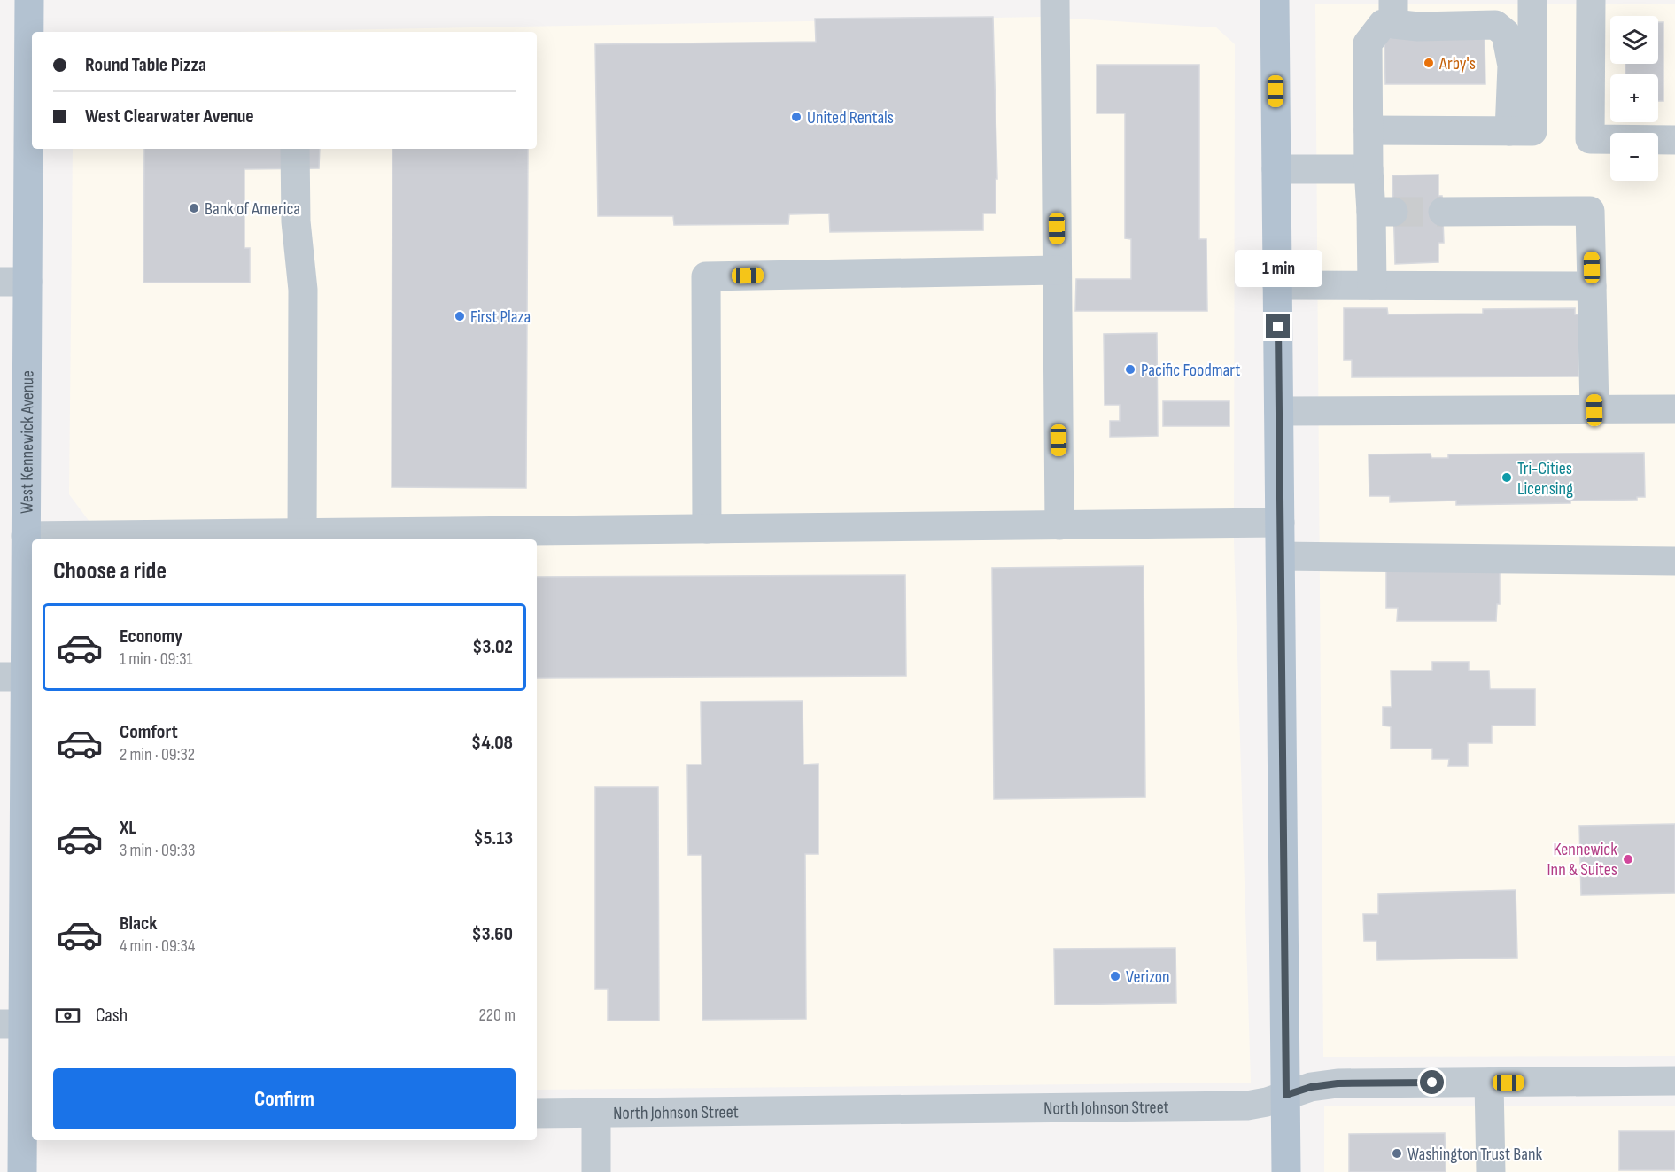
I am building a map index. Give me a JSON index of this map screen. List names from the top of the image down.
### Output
{
  "streets": {
    "main road": ["West Kennewick Avenue"],
    "street": ["North Johnson Street"]
  },
  "places": [
    "Arby's",
    "United Rentals",
    "Bank of America",
    "First Plaza",
    "Pacific Foodmart",
    "Tri-Cities Licensing",
    "Kennewick Inn & Suites",
    "Verizon",
    "Washington Trust Bank"
  ],
  "page": {
    "map_buttons": ["+", "−"],
    "banner": ["Round Table Pizza", "West Clearwater Avenue"],
    "bubble": "1 min",
    "heading": "Choose a ride",
    "list": [
      {
        "name": "Economy",
        "note": "1 min · 09:31",
        "value": "$3.02"
      },
      {
        "name": "Comfort",
        "note": "2 min · 09:32",
        "value": "$4.08"
      },
      {
        "name": "XL",
        "note": "3 min · 09:33",
        "value": "$5.13"
      },
      {
        "name": "Black",
        "note": "4 min · 09:34",
        "value": "$3.60"
      }
    ],
    "pay": ["Cash", "220 m"],
    "buttons": "Confirm"
  }
}
